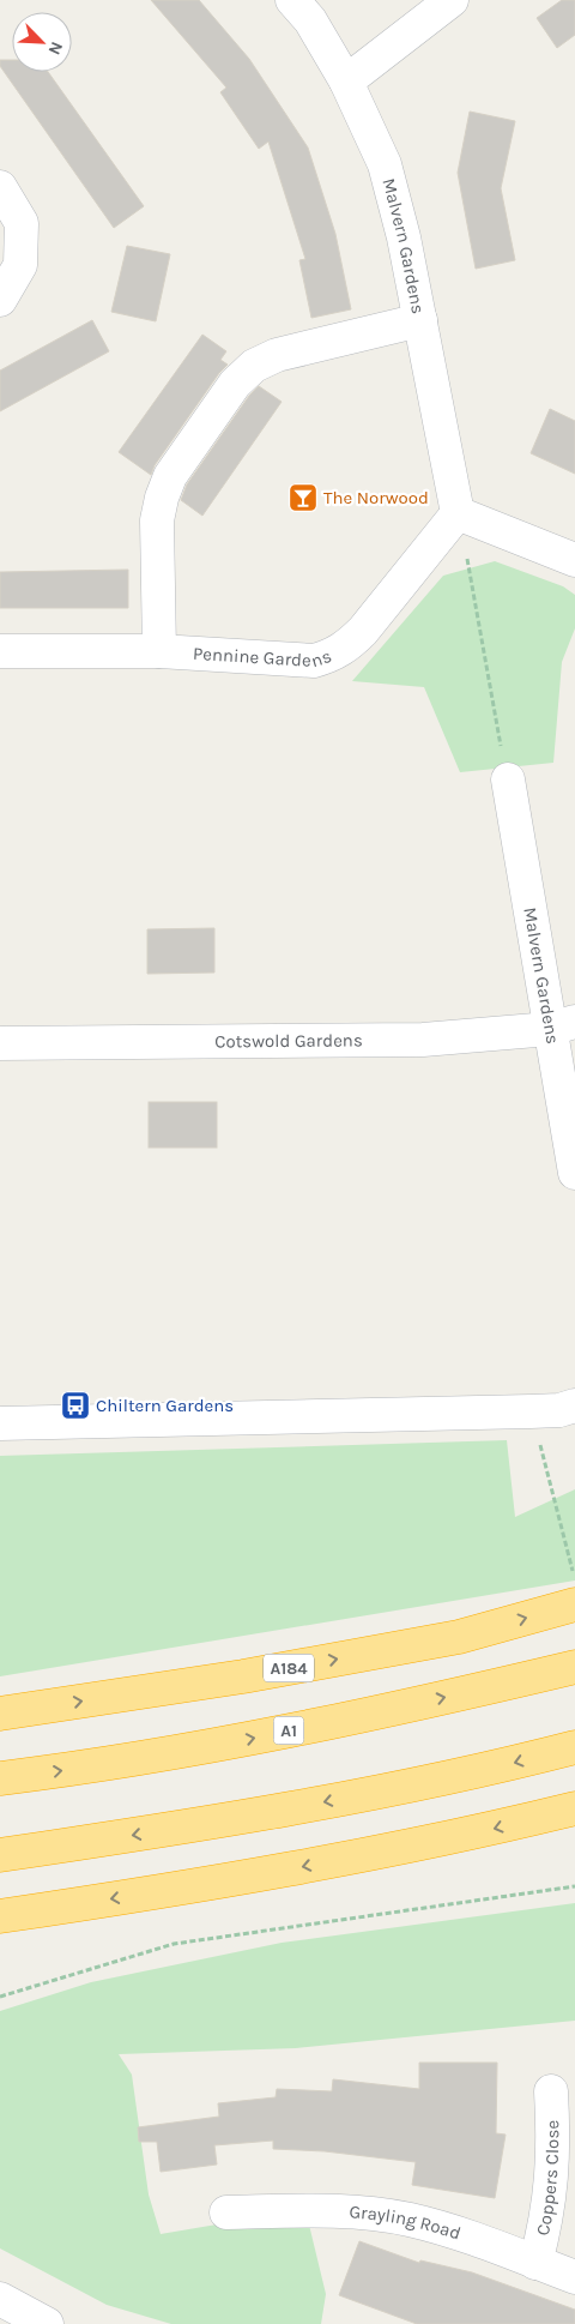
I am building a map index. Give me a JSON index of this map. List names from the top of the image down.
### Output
{
  "streets": {
    "highway": ["A184", "A1"],
    "street": [
      "Malvern Gardens",
      "Pennine Gardens",
      "Cotswold Gardens",
      "Coppers Close",
      "Grayling Road"
    ]
  },
  "crossings": [
    ["Malvern Gardens", "Pennine Gardens"],
    ["Malvern Gardens", "Cotswold Gardens"],
    ["Coppers Close", "Grayling Road"]
  ],
  "places": {
    "bar": ["The Norwood"],
    "bus stop": ["Chiltern Gardens"]
  },
  "north": "bottom right"
}
